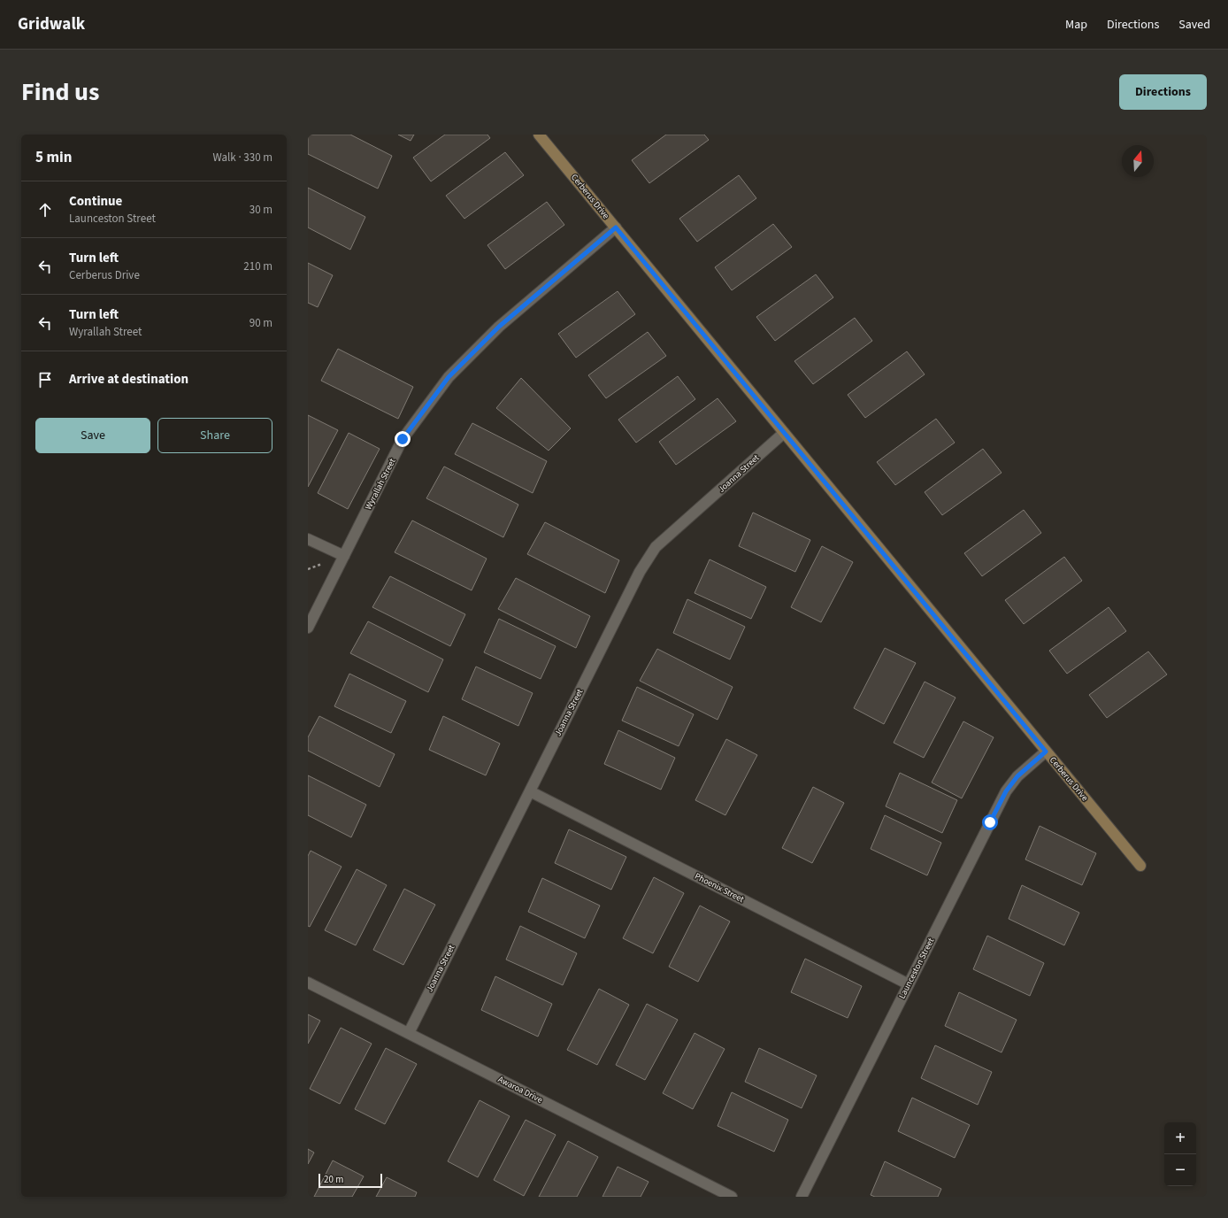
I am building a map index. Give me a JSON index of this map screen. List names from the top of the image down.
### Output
{
  "streets": {
    "street": [
      "Cerberus Drive",
      "Joanna Street",
      "Wyrallah Street",
      "Phoenix Street",
      "Launceston Street",
      "Awaroa Drive"
    ]
  },
  "crossings": [
    ["Cerberus Drive", "Joanna Street"],
    ["Cerberus Drive", "Wyrallah Street"],
    ["Cerberus Drive", "Launceston Street"],
    ["Joanna Street", "Phoenix Street"],
    ["Joanna Street", "Awaroa Drive"],
    ["Phoenix Street", "Launceston Street"]
  ],
  "scale_bar": "20 m",
  "north": "top",
  "page": {
    "header": "Gridwalk",
    "nav": ["Map", "Directions", "Saved"],
    "title": "Find us",
    "buttons": [
      "Directions",
      ["Save", "Share"]
    ],
    "heading": ["5 min", "Walk · 330 m"],
    "list": [
      ["Continue", "Launceston Street", "30 m"],
      ["Turn left", "Cerberus Drive", "210 m"],
      ["Turn left", "Wyrallah Street", "90 m"],
      "Arrive at destination"
    ],
    "map_buttons": ["+", "−"],
    "scale": "20 m"
  }
}
